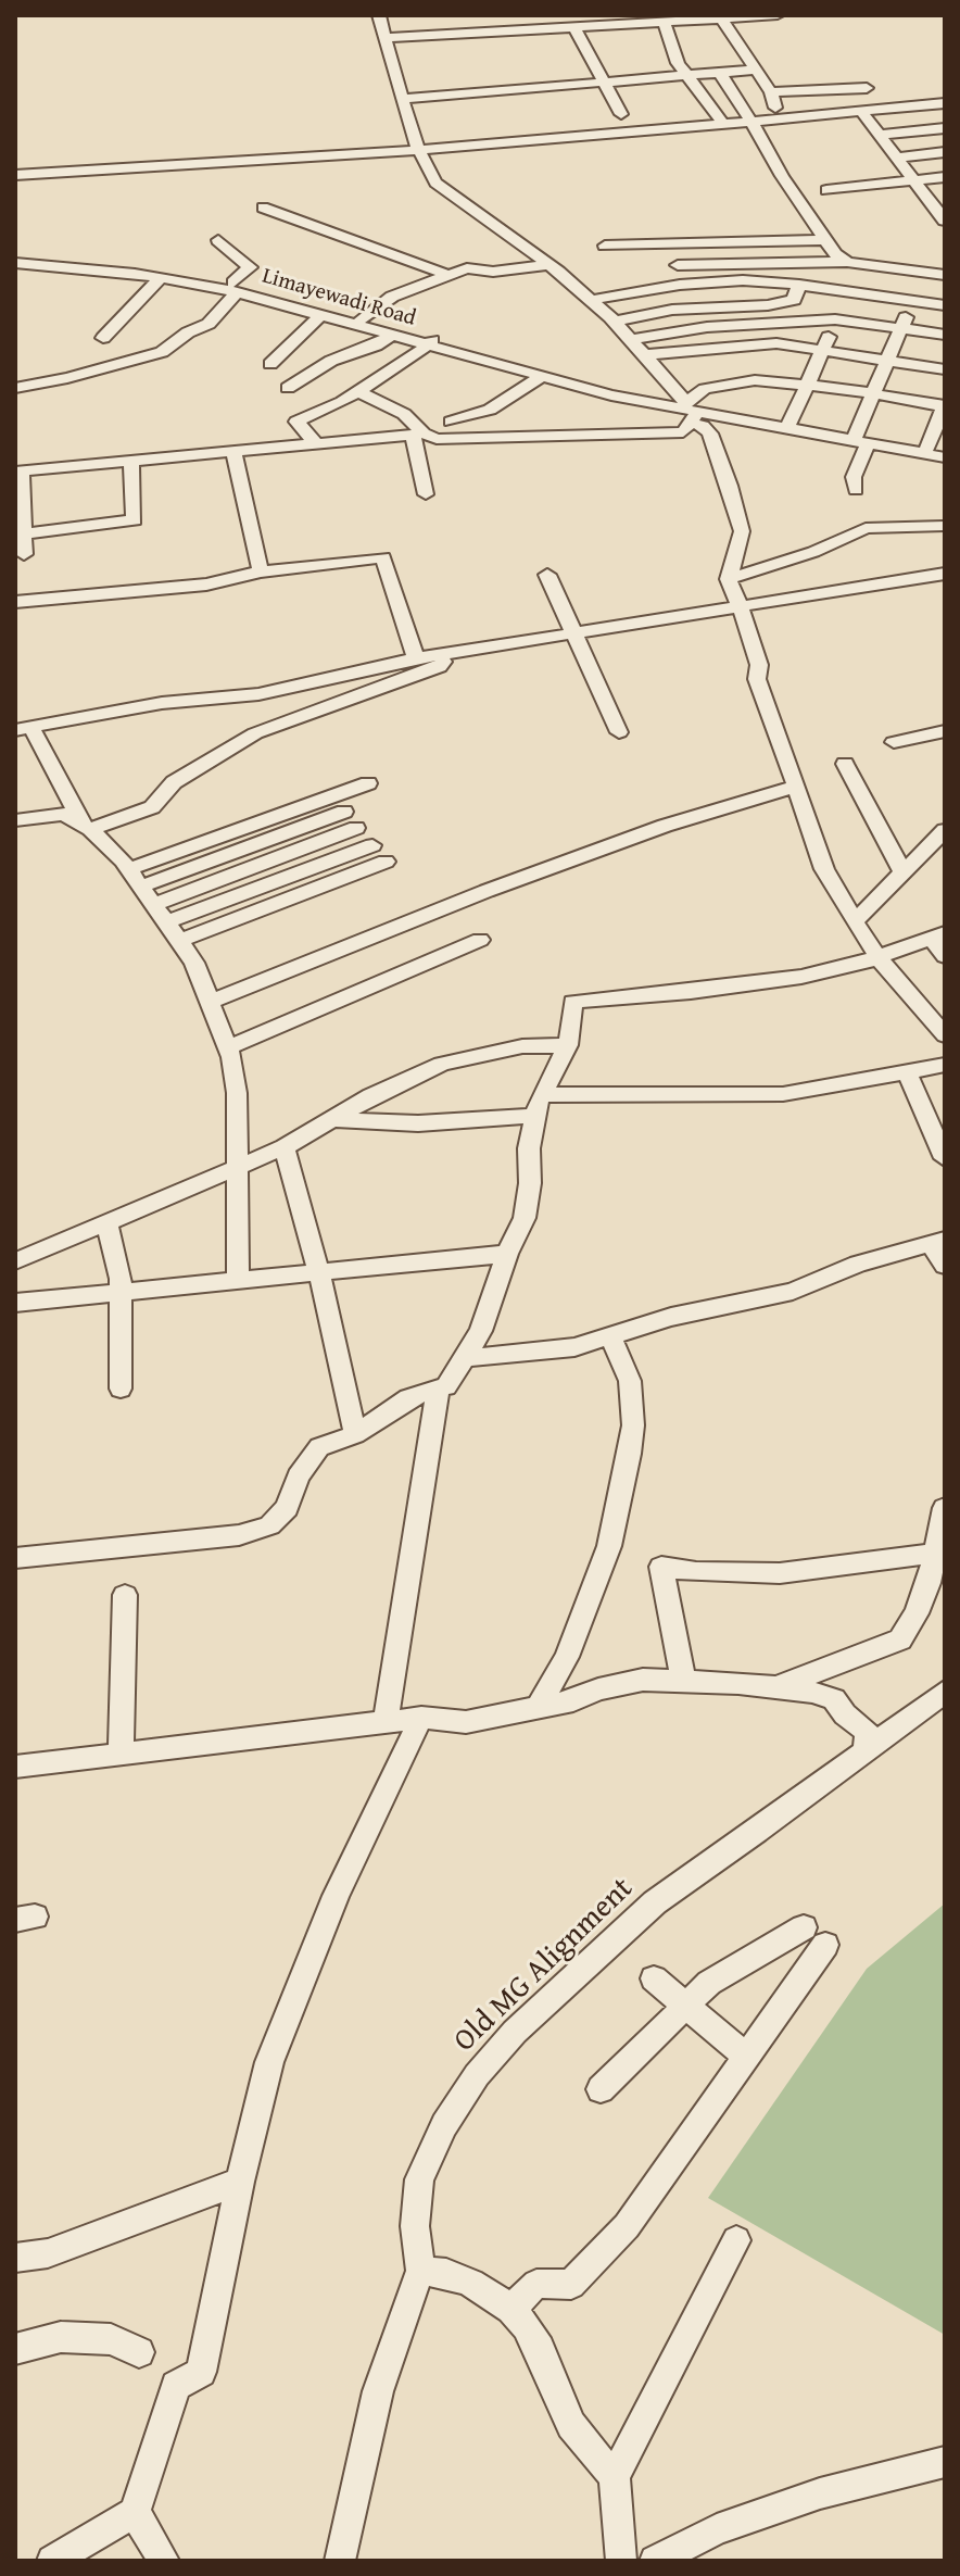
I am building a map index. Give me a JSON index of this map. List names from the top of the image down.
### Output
{
  "streets": {
    "street": ["Limayewadi Road", "Old MG Alignment"]
  }
}
